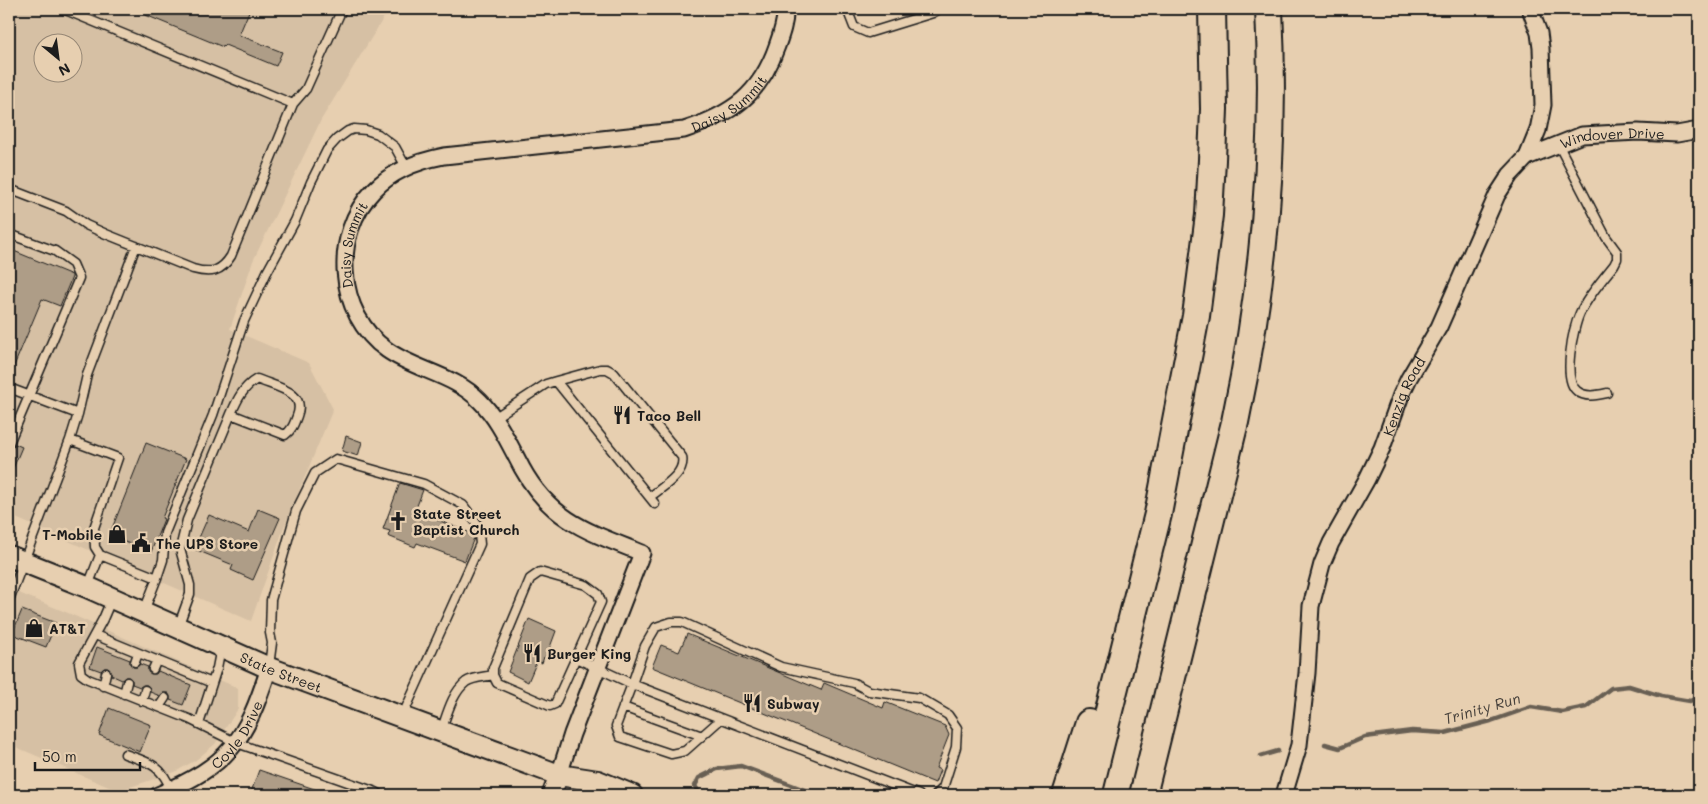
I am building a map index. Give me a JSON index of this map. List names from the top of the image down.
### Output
{
  "streets": {
    "main road": ["State Street"],
    "street": [
      "Daisy Summit",
      "Windover Drive",
      "Kenzig Road",
      "Coyle Drive"
    ]
  },
  "crossings": [
    ["Windover Drive", "Kenzig Road"],
    ["State Street", "Coyle Drive"]
  ],
  "water": ["Trinity Run"],
  "places": {
    "restaurant": ["Taco Bell", "Burger King", "Subway"],
    "church": ["State Street Baptist Church"],
    "shop": ["T-Mobile", "AT&T"],
    "public building": ["The UPS Store"]
  },
  "scale_bar": "50 m",
  "north": "bottom right"
}
